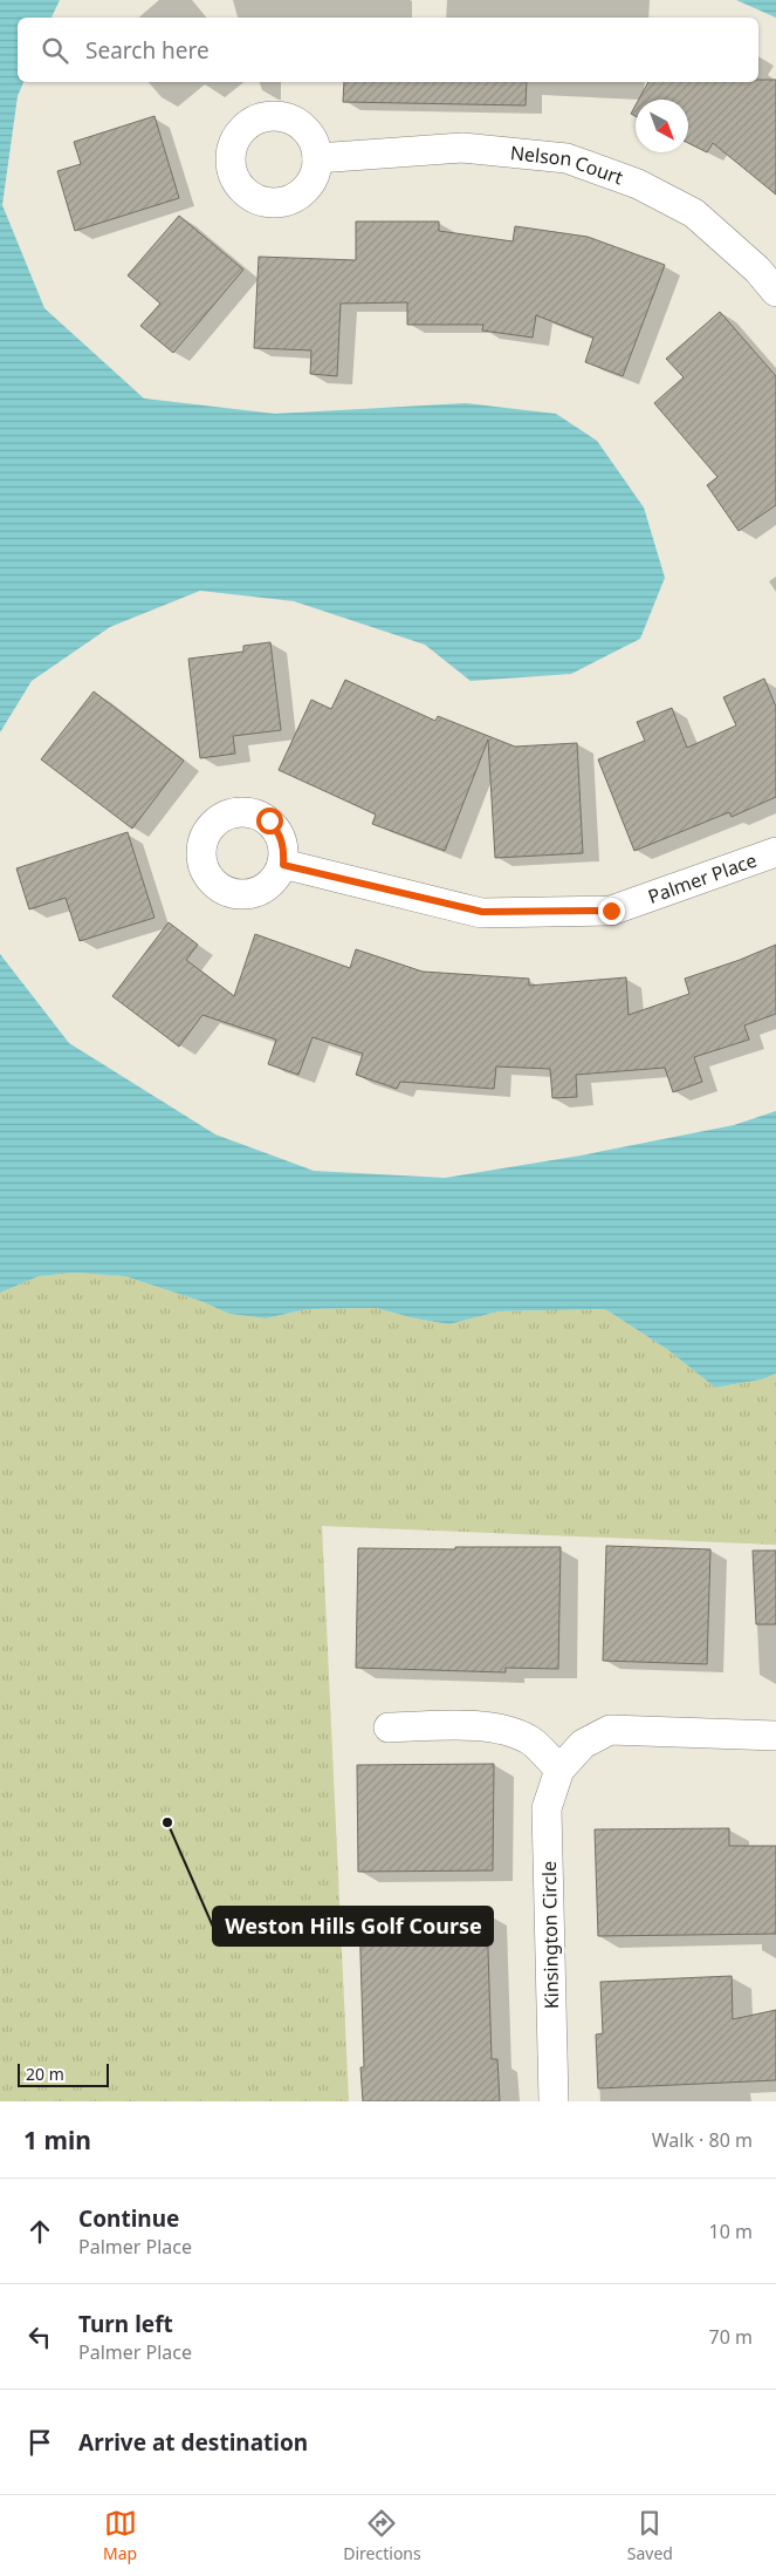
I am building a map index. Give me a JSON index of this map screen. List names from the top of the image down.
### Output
{
  "streets": {
    "street": ["Nelson Court", "Palmer Place", "Kinsington Circle"]
  },
  "places": ["Weston Hills Golf Course"],
  "scale_bar": "20 m",
  "north": "bottom right",
  "page": {
    "search": "Search here",
    "scale": "20 m",
    "heading": ["1 min", "Walk · 80 m"],
    "list": [
      ["Continue", "Palmer Place", "10 m"],
      ["Turn left", "Palmer Place", "70 m"],
      "Arrive at destination"
    ],
    "nav": ["Map", "Directions", "Saved"]
  }
}
